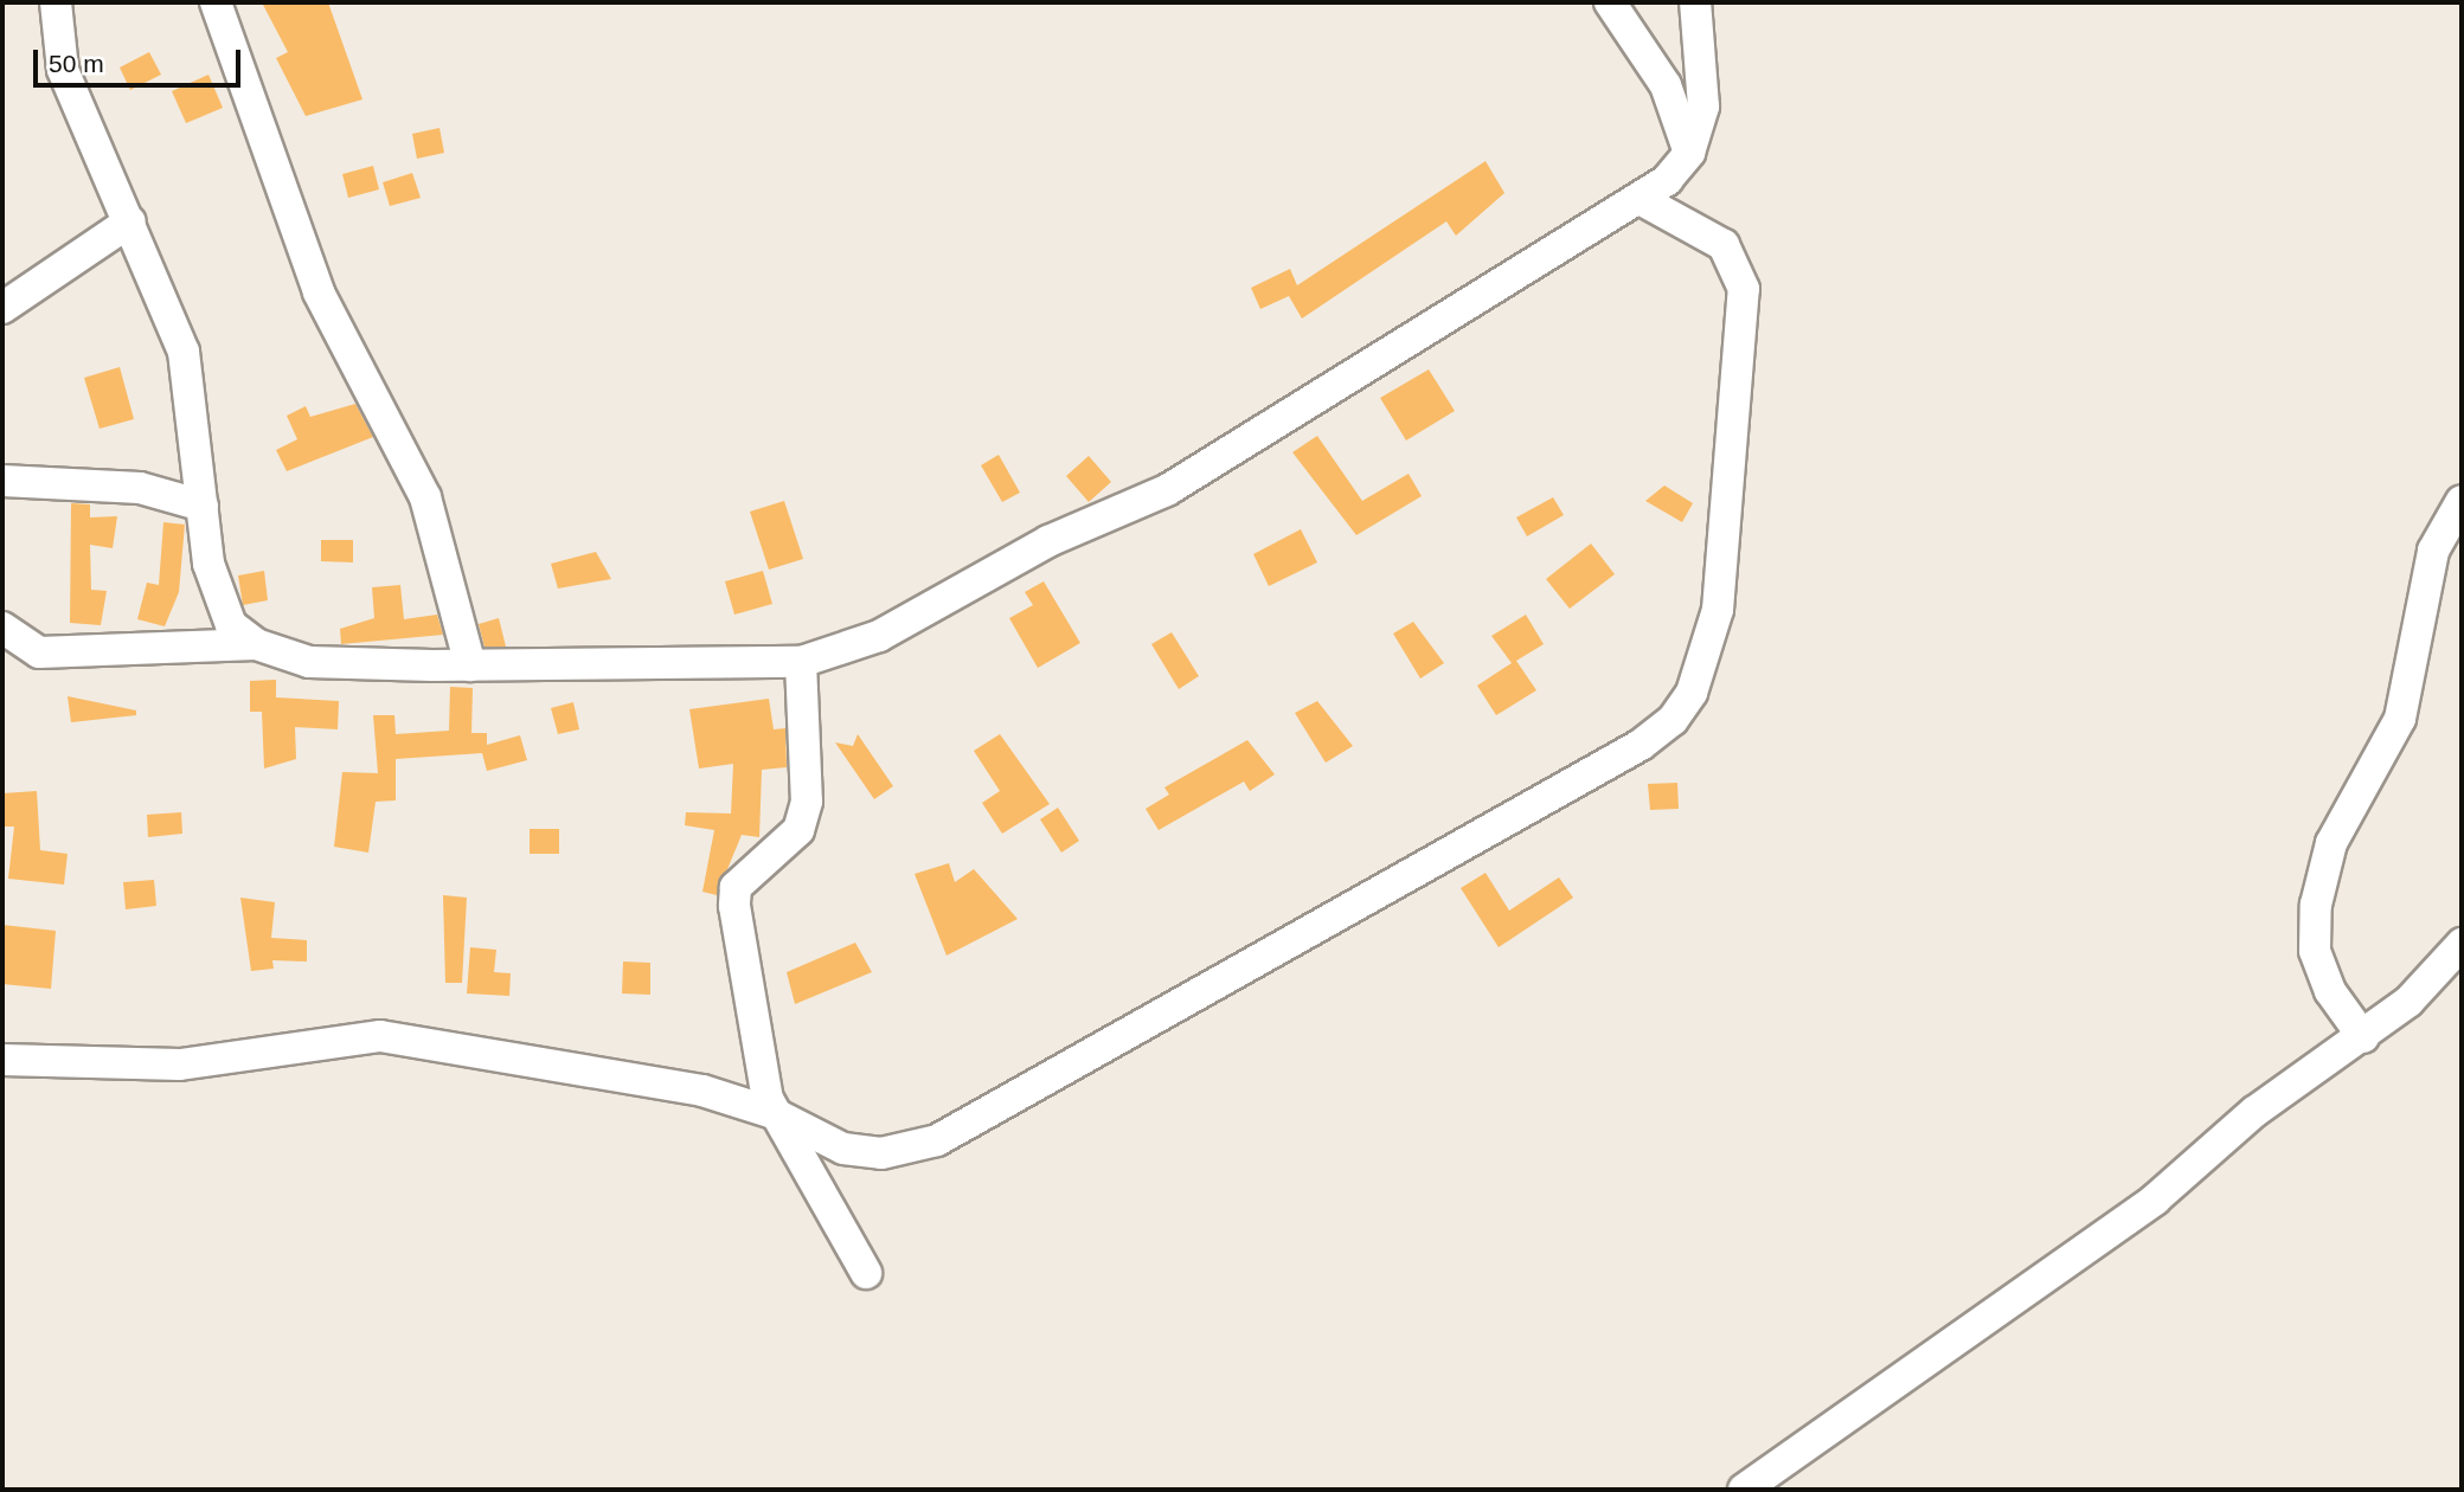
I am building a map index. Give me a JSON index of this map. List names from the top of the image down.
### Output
{
  "scale_bar": "50 m"
}
